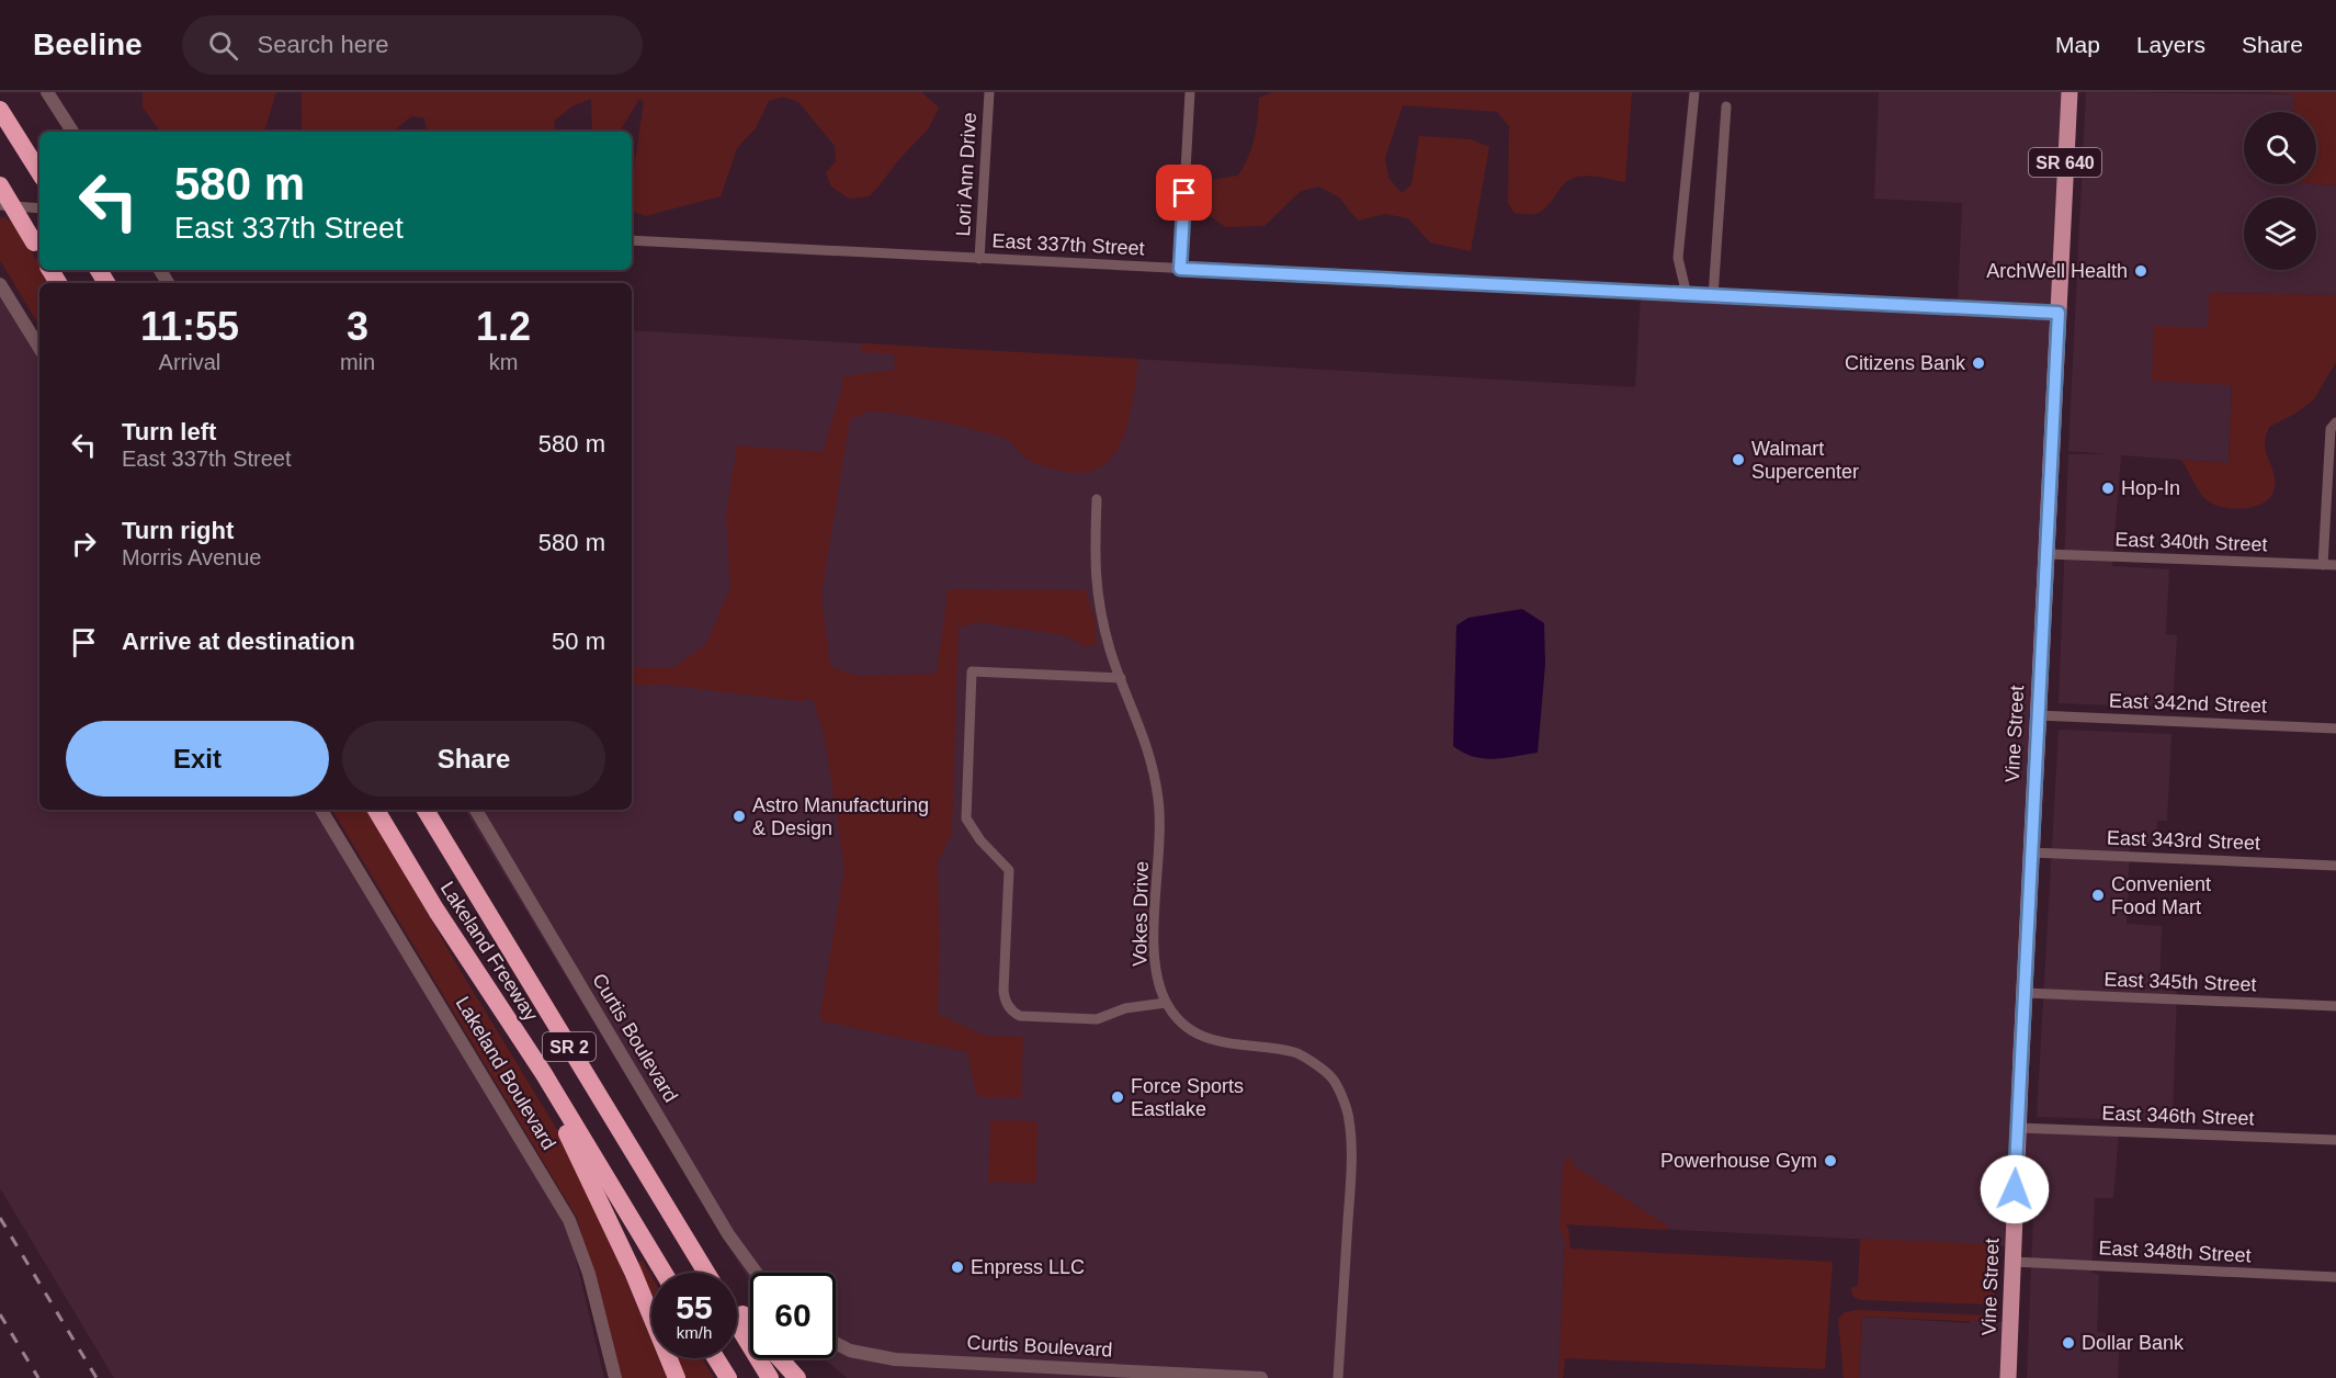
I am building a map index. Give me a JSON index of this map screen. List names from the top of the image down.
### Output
{
  "streets": {
    "highway": ["Lakeland Freeway", "SR 2"],
    "main road": ["SR 640", "Vine Street"],
    "street": [
      "Lori Ann Drive",
      "East 337th Street",
      "East 340th Street",
      "East 342nd Street",
      "East 343rd Street",
      "Vokes Drive",
      "East 345th Street",
      "Curtis Boulevard",
      "Lakeland Boulevard",
      "East 346th Street",
      "East 348th Street"
    ]
  },
  "crossings": [
    ["Lori Ann Drive", "East 337th Street"],
    ["East 337th Street", "Vine Street"],
    ["East 340th Street", "Vine Street"],
    ["East 342nd Street", "Vine Street"],
    ["Vine Street", "East 343rd Street"],
    ["Vine Street", "East 345th Street"],
    ["Vine Street", "East 346th Street"],
    ["Vine Street", "East 348th Street"]
  ],
  "places": [
    "ArchWell Health",
    "Citizens Bank",
    "Walmart Supercenter",
    "Hop-In",
    "Astro Manufacturing & Design",
    "Convenient Food Mart",
    "Force Sports Eastlake",
    "Powerhouse Gym",
    "Enpress LLC",
    "Dollar Bank"
  ],
  "page": {
    "header": "Beeline",
    "search": "Search here",
    "nav": ["Map", "Layers", "Share"],
    "turn": ["580 m", "East 337th Street"],
    "eta": [
      "11:55",
      "Arrival",
      "3",
      "min",
      "1.2",
      "km"
    ],
    "list": [
      {
        "name": "Turn left",
        "note": "East 337th Street",
        "value": "580 m"
      },
      {
        "name": "Turn right",
        "note": "Morris Avenue",
        "value": "580 m"
      },
      {
        "name": "Arrive at destination",
        "value": "50 m"
      }
    ],
    "buttons": ["Exit", "Share"],
    "speed": "55 km/h",
    "limit": "60"
  }
}
